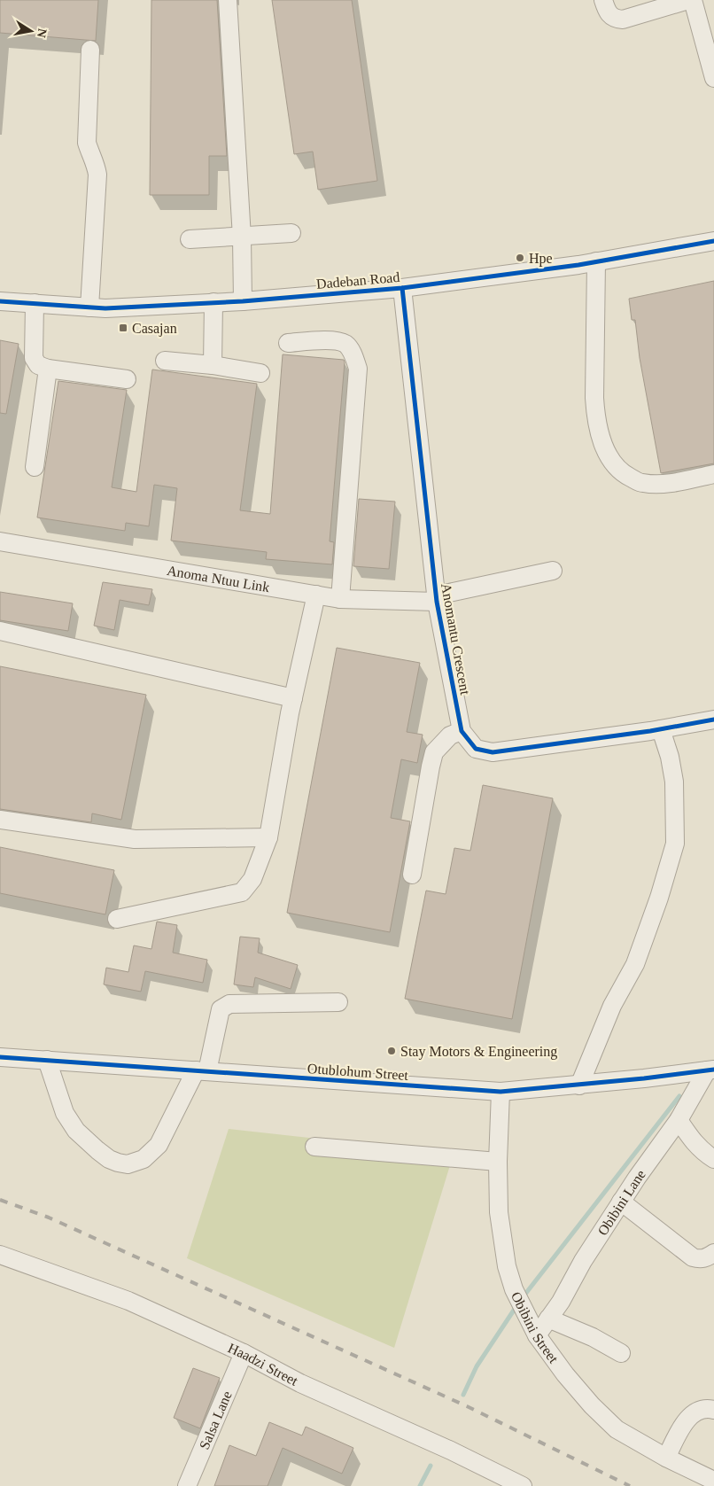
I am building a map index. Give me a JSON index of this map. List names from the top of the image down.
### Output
{
  "streets": {
    "street": [
      "Dadeban Road",
      "Anoma Ntuu Link",
      "Anomantu Crescent",
      "Otublohum Street",
      "Obibini Lane",
      "Obibini Street",
      "Haadzi Street",
      "Salsa Lane"
    ]
  },
  "crossings": [
    ["Dadeban Road", "Anomantu Crescent"],
    ["Anoma Ntuu Link", "Anomantu Crescent"],
    ["Otublohum Street", "Obibini Lane"],
    ["Otublohum Street", "Obibini Street"],
    ["Obibini Lane", "Obibini Street"],
    ["Haadzi Street", "Salsa Lane"]
  ],
  "places": {
    "other": ["Hpe", "Stay Motors & Engineering"],
    "transit": ["Casajan"]
  },
  "north": "right"
}
